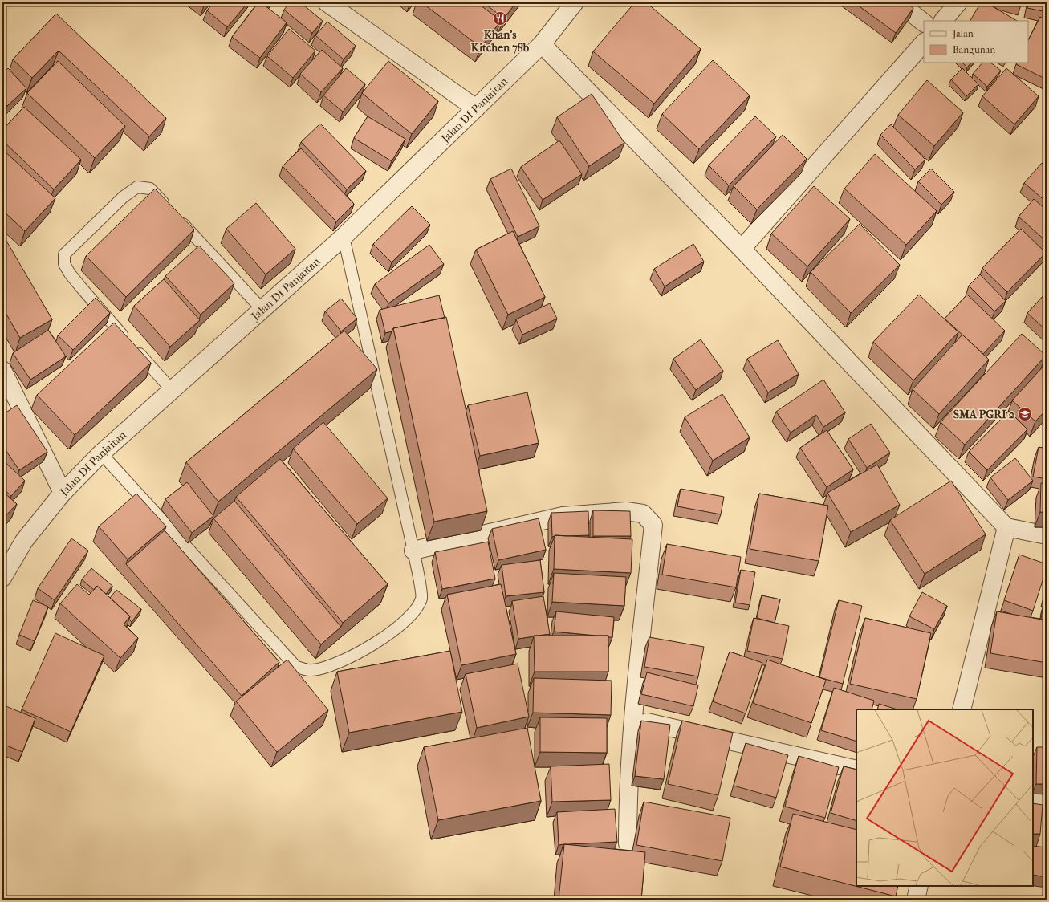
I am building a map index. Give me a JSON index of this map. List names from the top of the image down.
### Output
{
  "streets": {
    "street": ["Jalan DI Panjaitan"]
  },
  "places": {
    "restaurant": ["Khan's Kitchen 78b"],
    "school or university": ["SMA PGRI 2"]
  },
  "legend": ["Jalan", "Bangunan"]
}
